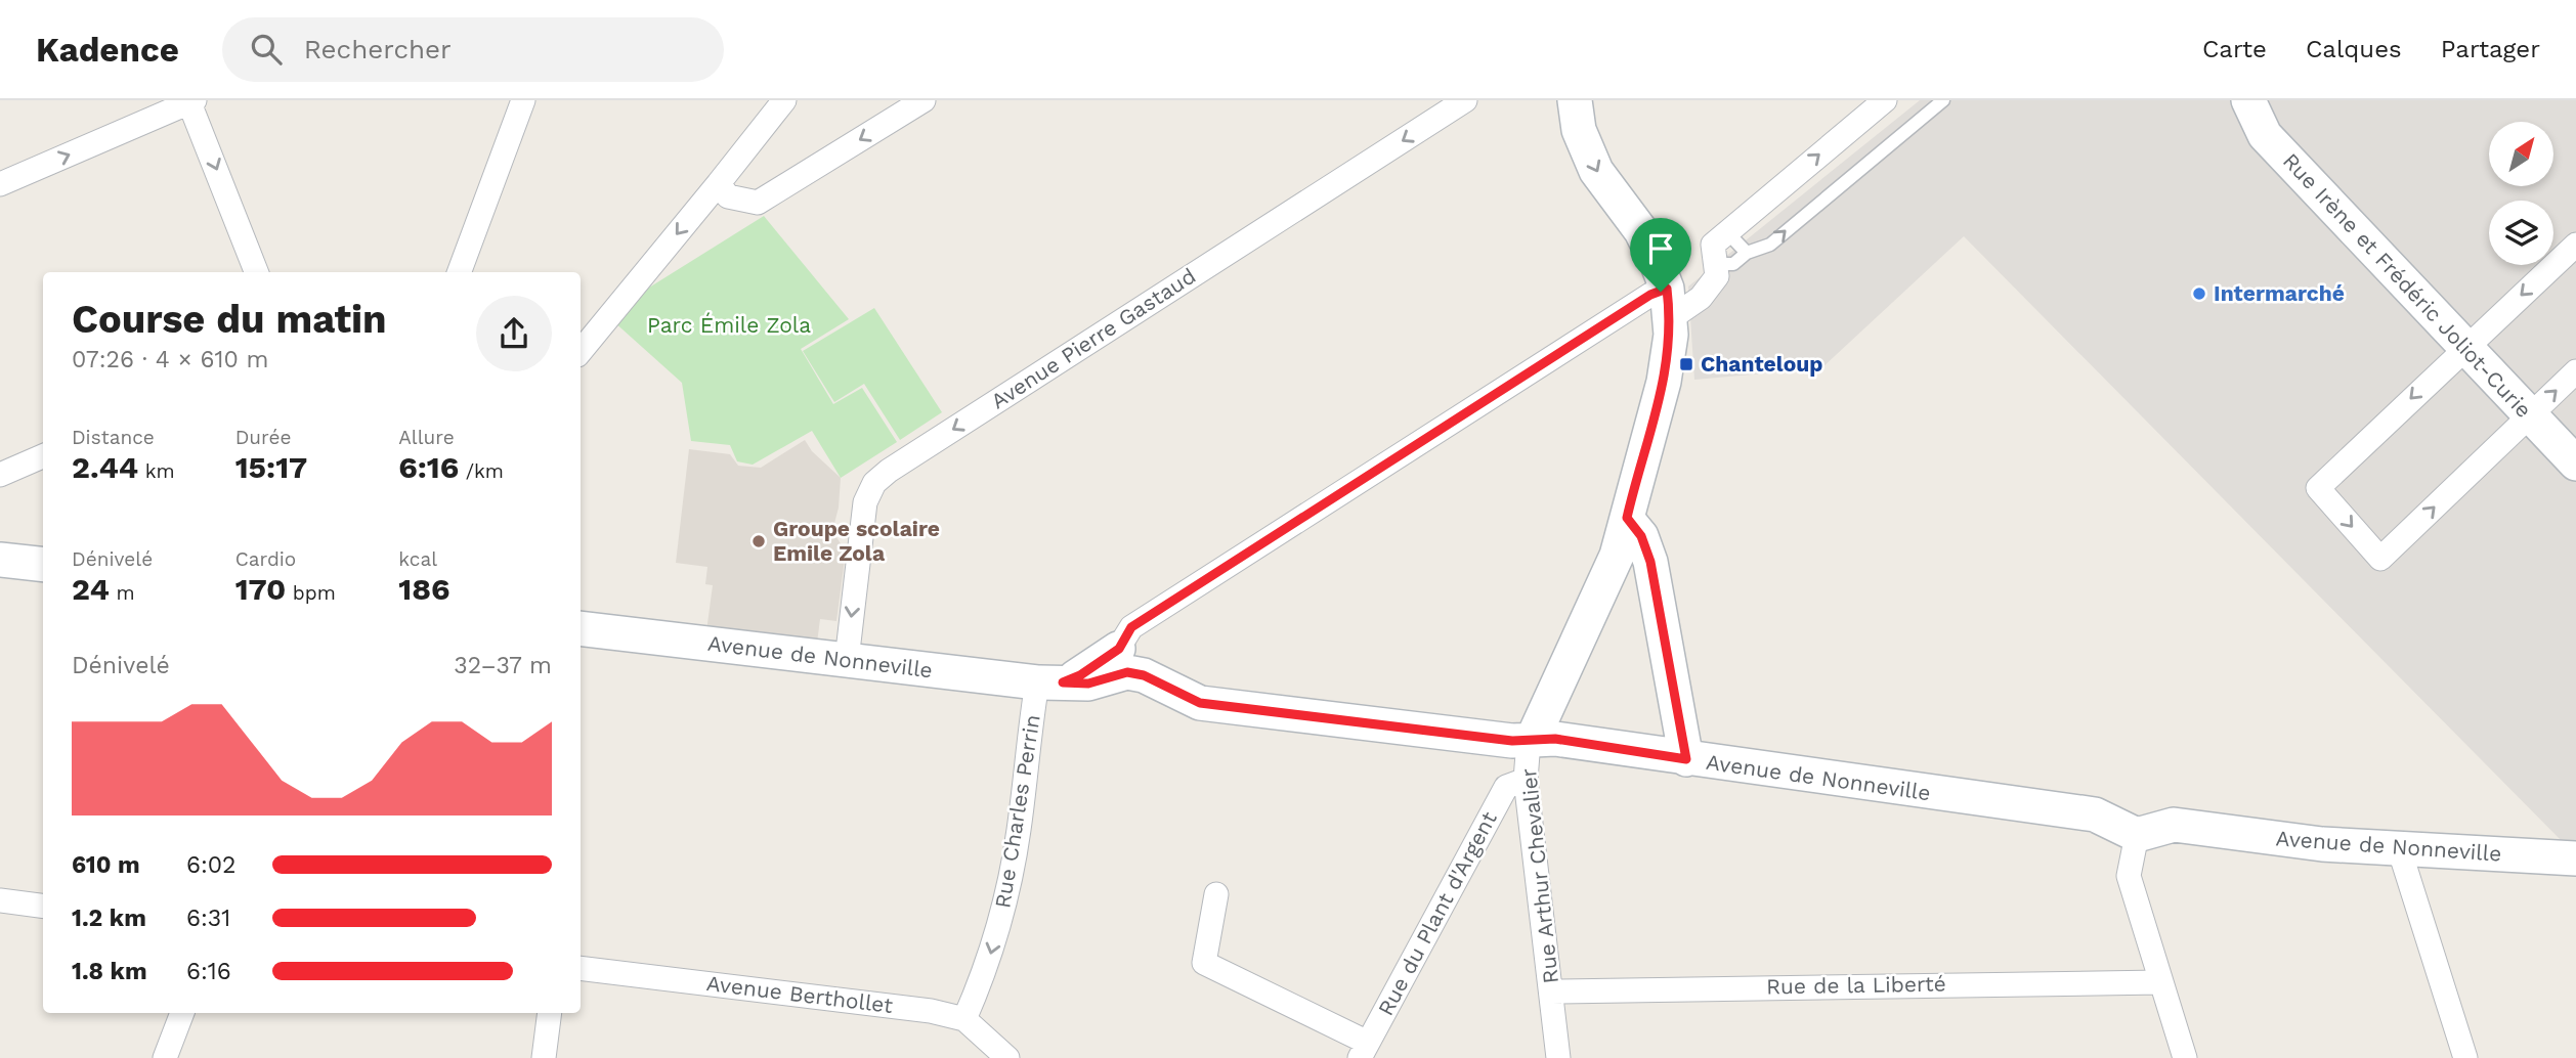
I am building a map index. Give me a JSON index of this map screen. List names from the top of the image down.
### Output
{
  "streets": {
    "street": [
      "Rue Irène et Frédéric Joliot-Curie",
      "Avenue Pierre Gastaud",
      "Avenue de Nonneville",
      "Rue Charles Perrin",
      "Rue Arthur Chevalier",
      "Rue du Plant d'Argent",
      "Rue de la Liberté",
      "Avenue Berthollet"
    ]
  },
  "crossings": [
    ["Avenue Pierre Gastaud", "Avenue de Nonneville"],
    ["Avenue de Nonneville", "Rue Charles Perrin"],
    ["Avenue de Nonneville", "Rue Arthur Chevalier"],
    ["Rue Charles Perrin", "Avenue Berthollet"],
    ["Rue Arthur Chevalier", "Rue du Plant d'Argent"],
    ["Rue Arthur Chevalier", "Rue de la Liberté"]
  ],
  "one_way": ["Avenue Pierre Gastaud", "Rue Charles Perrin"],
  "parks": ["Parc Émile Zola"],
  "places": {
    "other": ["Intermarché", "Groupe scolaire Emile Zola"],
    "transit": ["Chanteloup"]
  },
  "north": "top right",
  "page": {
    "header": "Kadence",
    "search": "Rechercher",
    "nav": ["Carte", "Calques", "Partager"],
    "heading": ["Course du matin", "07:26 · 4 × 610 m"],
    "stats": [
      ["Distance", "2.44 km"],
      ["Durée", "15:17"],
      ["Allure", "6:16 /km"],
      ["Dénivelé", "24 m"],
      ["Cardio", "170 bpm"],
      ["kcal", "186"]
    ],
    "chart": ["Dénivelé", "32–37 m"],
    "list": [
      {
        "name": "610 m",
        "note": "6:02"
      },
      {
        "name": "1.2 km",
        "note": "6:31"
      },
      {
        "name": "1.8 km",
        "note": "6:16"
      }
    ]
  }
}
